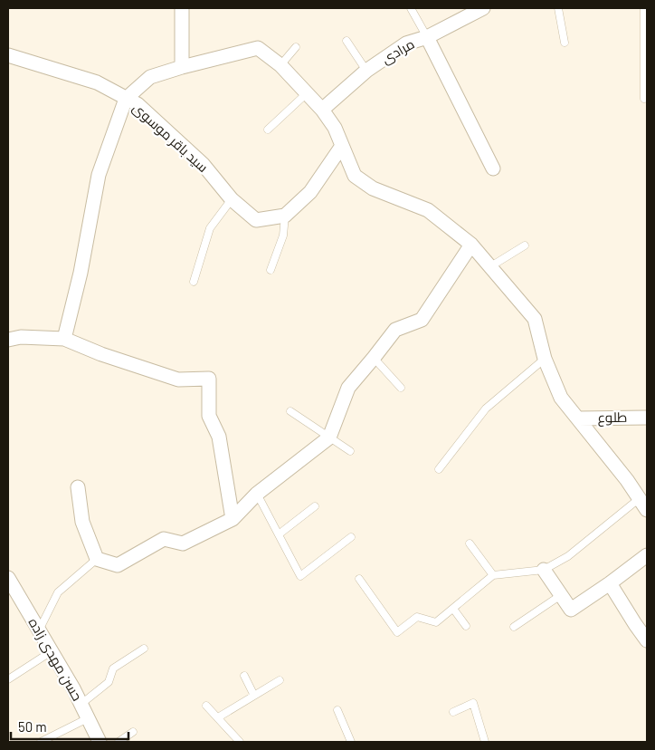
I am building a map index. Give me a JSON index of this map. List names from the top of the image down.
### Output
{
  "streets": {
    "street": [
      "مرادی",
      "سید باقر موسوی",
      "طلوع",
      "حسن مهدی زاده"
    ]
  },
  "scale_bar": "50 m"
}
